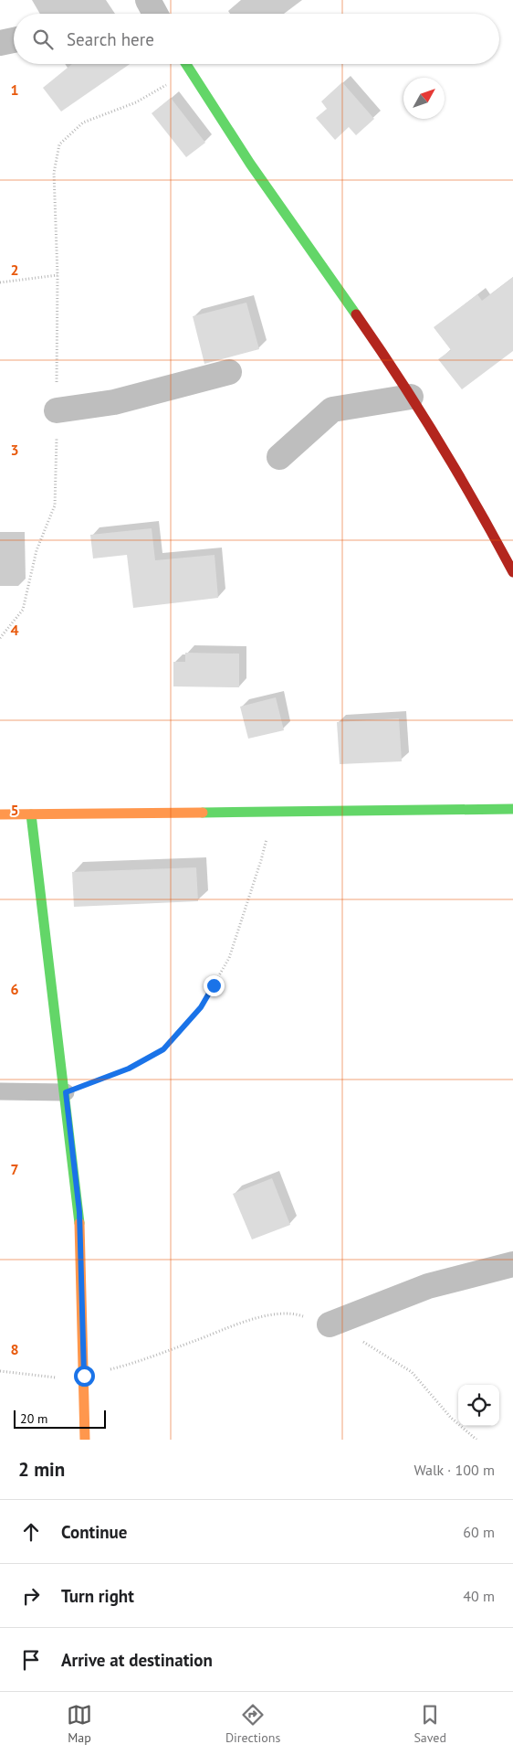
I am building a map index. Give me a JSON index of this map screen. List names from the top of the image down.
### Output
{
  "scale_bar": "20 m",
  "north": "top right",
  "page": {
    "search": "Search here",
    "scale": "20 m",
    "heading": ["2 min", "Walk · 100 m"],
    "list": [
      ["Continue", "60 m"],
      ["Turn right", "40 m"],
      "Arrive at destination"
    ],
    "nav": ["Map", "Directions", "Saved"]
  },
  "grid": {
    "rows": [
      "1",
      "2",
      "3",
      "4",
      "5",
      "6",
      "7",
      "8"
    ]
  }
}
